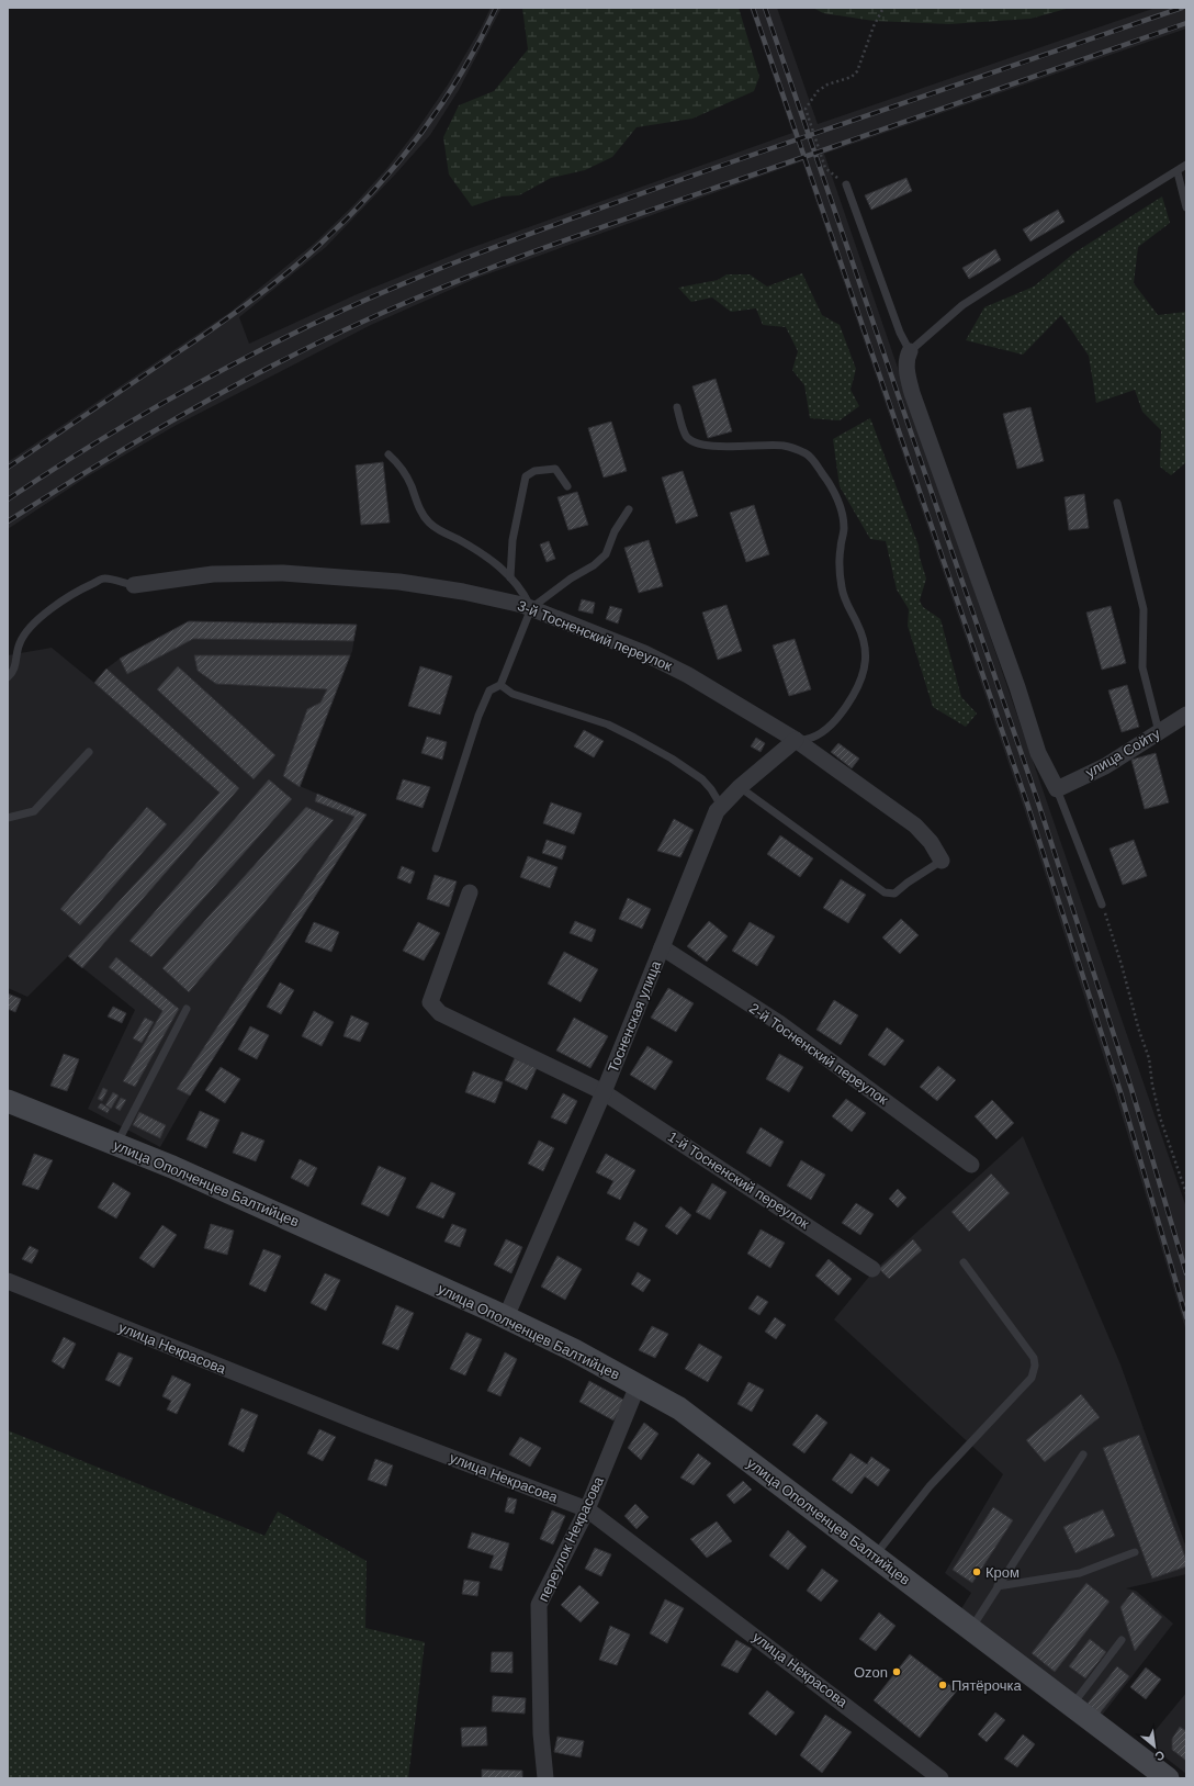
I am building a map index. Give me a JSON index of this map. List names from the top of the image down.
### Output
{
  "streets": {
    "main road": ["улица Ополченцев Балтийцев"],
    "street": [
      "3-й Тосненский переулок",
      "улица Сойту",
      "Тосненская улица",
      "2-й Тосненский переулок",
      "1-й Тосненский переулок",
      "улица Некрасова",
      "переулок Некрасова"
    ]
  },
  "crossings": [
    ["3-й Тосненский переулок", "Тосненская улица"],
    ["Тосненская улица", "2-й Тосненский переулок"],
    ["Тосненская улица", "1-й Тосненский переулок"],
    ["Тосненская улица", "улица Ополченцев Балтийцев"],
    ["улица Ополченцев Балтийцев", "переулок Некрасова"],
    ["улица Некрасова", "переулок Некрасова"]
  ],
  "places": ["Кром", "Ozon", "Пятёрочка"],
  "north": "bottom right"
}
